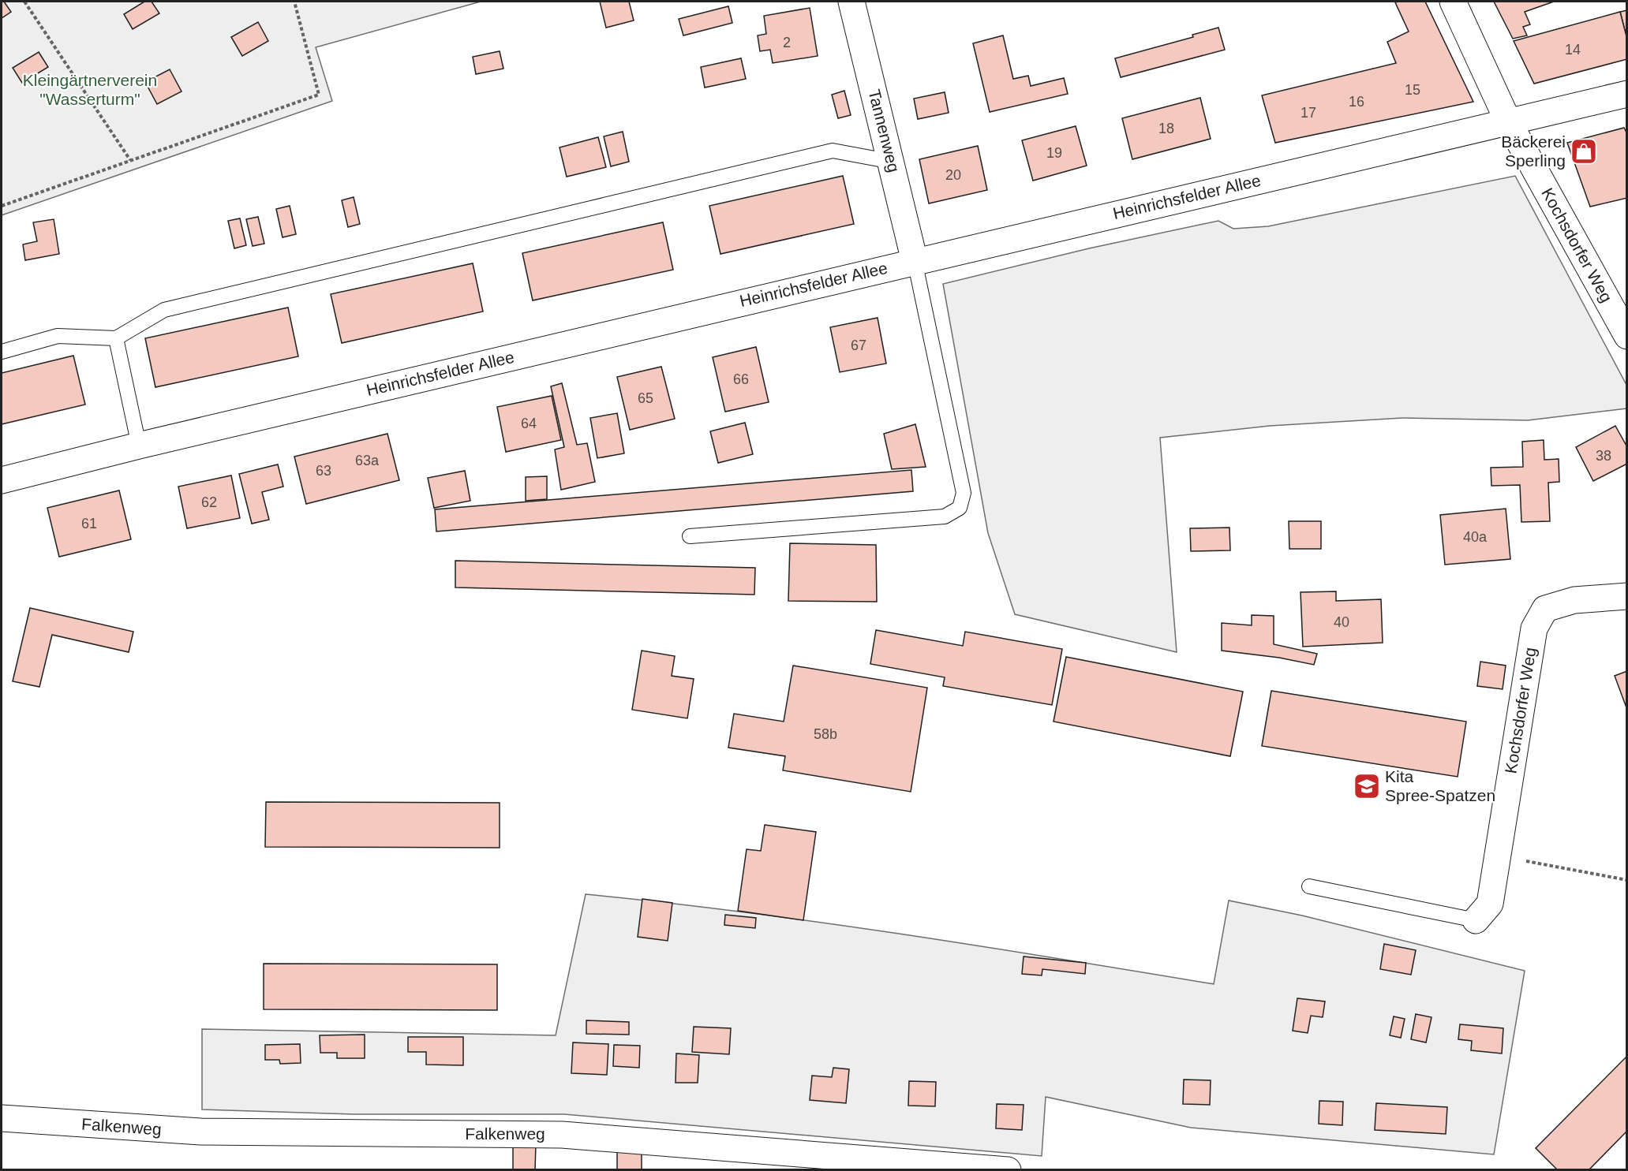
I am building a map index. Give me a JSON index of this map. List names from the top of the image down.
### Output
{
  "streets": {
    "street": [
      "Tannenweg",
      "Heinrichsfelder Allee",
      "Kochsdorfer Weg",
      "Falkenweg"
    ]
  },
  "crossings": [
    ["Tannenweg", "Heinrichsfelder Allee"],
    ["Heinrichsfelder Allee", "Kochsdorfer Weg"]
  ],
  "parks": ["Kleingärtnerverein \"Wasserturm\""],
  "places": {
    "shop": ["Bäckerei Sperling"],
    "school or university": ["Kita Spree-Spatzen"]
  },
  "house_numbers": [
    "2",
    "14",
    "15",
    "16",
    "17",
    "18",
    "19",
    "20",
    "67",
    "66",
    "65",
    "64",
    "38",
    "63a",
    "63",
    "62",
    "61",
    "40a",
    "40",
    "58b"
  ]
}
